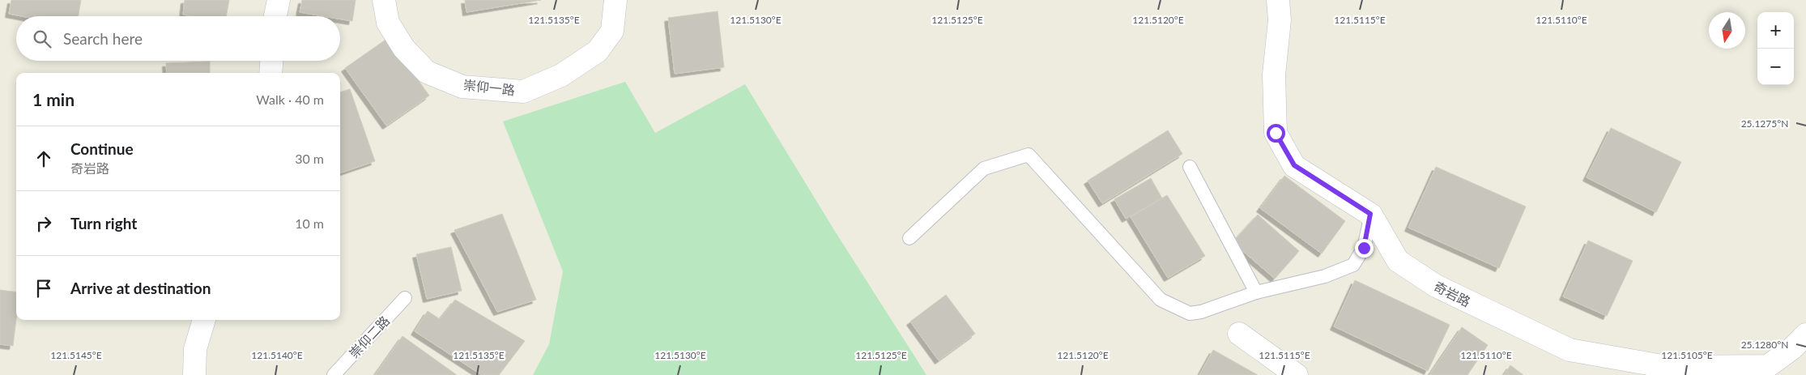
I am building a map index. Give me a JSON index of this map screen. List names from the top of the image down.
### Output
{
  "streets": {
    "street": ["崇仰一路", "奇岩路"],
    "lane": ["崇仰二路"]
  },
  "north": "bottom",
  "page": {
    "map_buttons": ["+", "−"],
    "search": "Search here",
    "heading": ["1 min", "Walk · 40 m"],
    "list": [
      ["Continue", "奇岩路", "30 m"],
      ["Turn right", "10 m"],
      "Arrive at destination"
    ]
  },
  "coordinates": [
    "121.5135°E",
    "121.5130°E",
    "121.5125°E",
    "121.5120°E",
    "121.5115°E",
    "121.5110°E",
    "25.1275°N",
    "25.1280°N",
    "121.5145°E",
    "121.5140°E",
    "121.5105°E"
  ]
}
